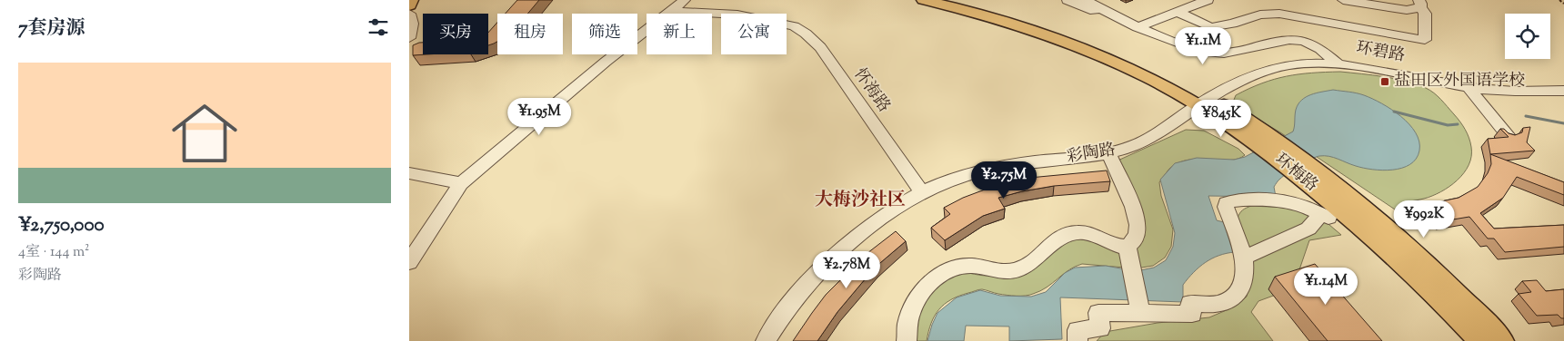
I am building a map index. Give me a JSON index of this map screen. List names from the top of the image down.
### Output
{
  "streets": {
    "main road": ["环梅路"],
    "street": ["环碧路", "怀海路", "彩陶路"]
  },
  "crossings": [
    ["环碧路", "彩陶路"],
    ["环碧路", "环梅路"],
    ["怀海路", "彩陶路"],
    ["彩陶路", "环梅路"]
  ],
  "districts": ["大梅沙社区"],
  "places": {
    "transit": ["盐田区外国语学校"]
  },
  "page": {
    "heading": "7套房源",
    "chip": [
      "买房",
      "租房",
      "筛选",
      "新上",
      "公寓"
    ],
    "price": [
      "¥1.1M",
      "¥1.95M",
      "¥845K",
      "¥2.75M",
      "¥992K",
      "¥2.78M",
      "¥1.14M"
    ],
    "list": [
      {
        "name": "¥2,750,000",
        "note": "4室 · 144 m² · 彩陶路"
      }
    ]
  }
}
